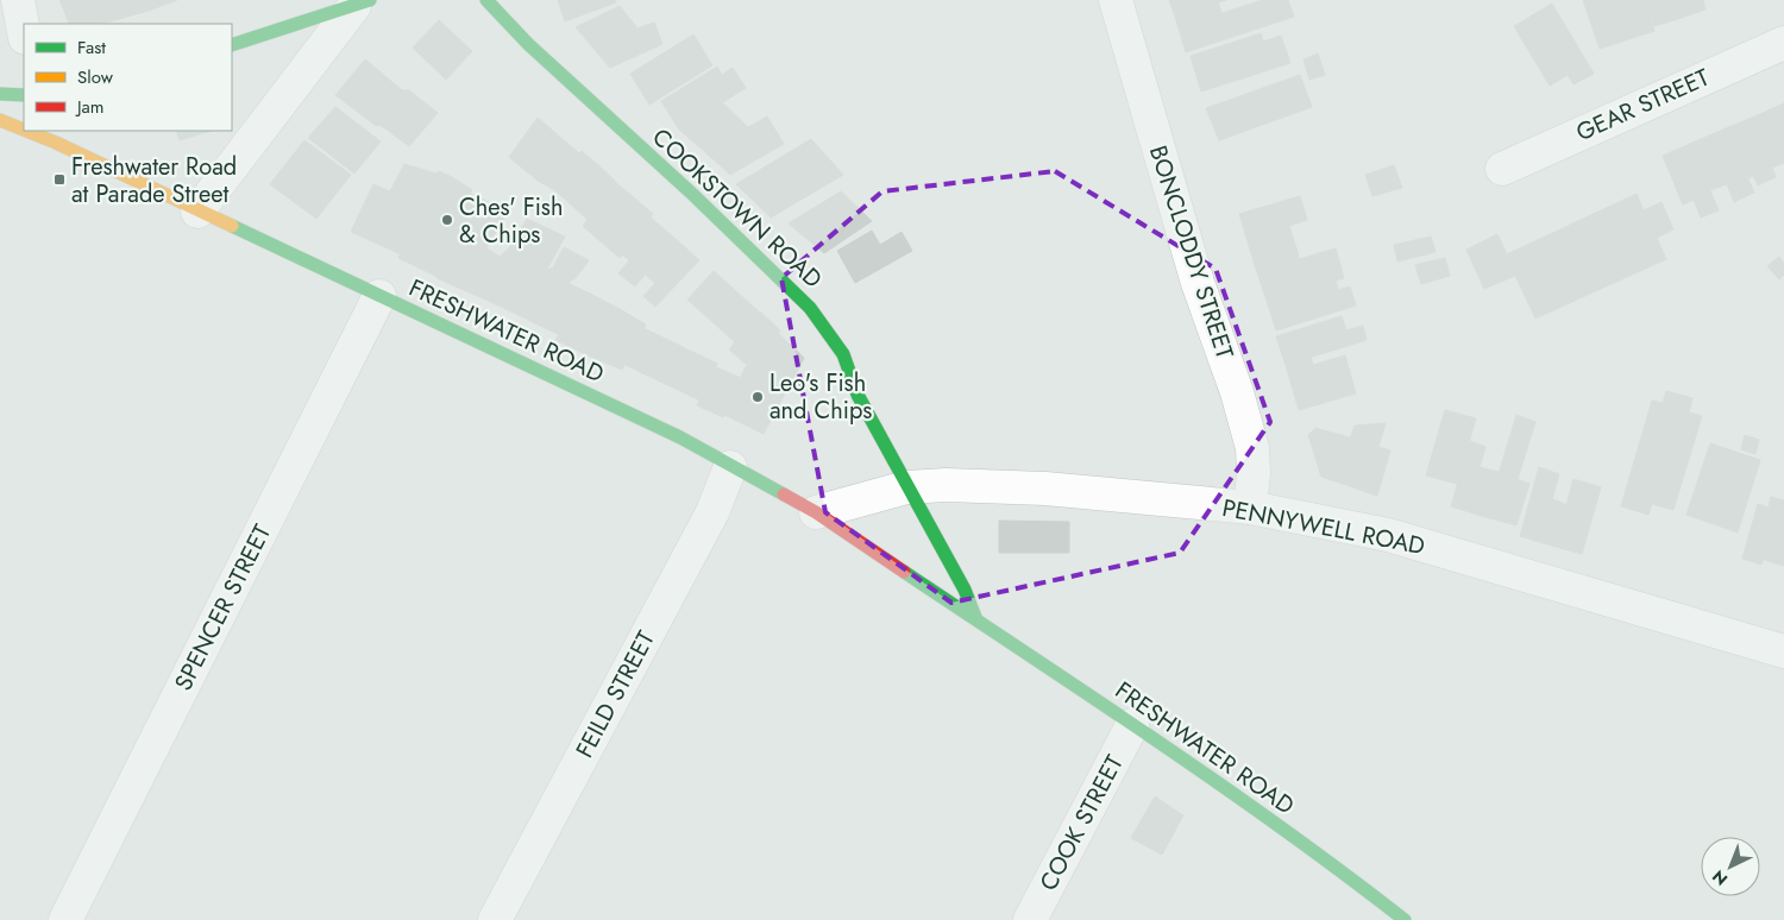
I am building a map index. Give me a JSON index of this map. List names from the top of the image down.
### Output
{
  "streets": {
    "main road": ["COOKSTOWN ROAD", "FRESHWATER ROAD"],
    "street": [
      "GEAR STREET",
      "BONCLODDY STREET",
      "PENNYWELL ROAD",
      "SPENCER STREET",
      "FEILD STREET",
      "COOK STREET"
    ]
  },
  "crossings": [
    ["COOKSTOWN ROAD", "PENNYWELL ROAD"],
    ["BONCLODDY STREET", "PENNYWELL ROAD"],
    ["FRESHWATER ROAD", "PENNYWELL ROAD"],
    ["FRESHWATER ROAD", "SPENCER STREET"],
    ["FRESHWATER ROAD", "FEILD STREET"],
    ["FRESHWATER ROAD", "COOK STREET"]
  ],
  "places": {
    "transit": ["Freshwater Road at Parade Street"],
    "other": ["Ches' Fish & Chips", "Leo's Fish and Chips"]
  },
  "legend": ["Fast", "Slow", "Jam"],
  "north": "bottom left"
}
